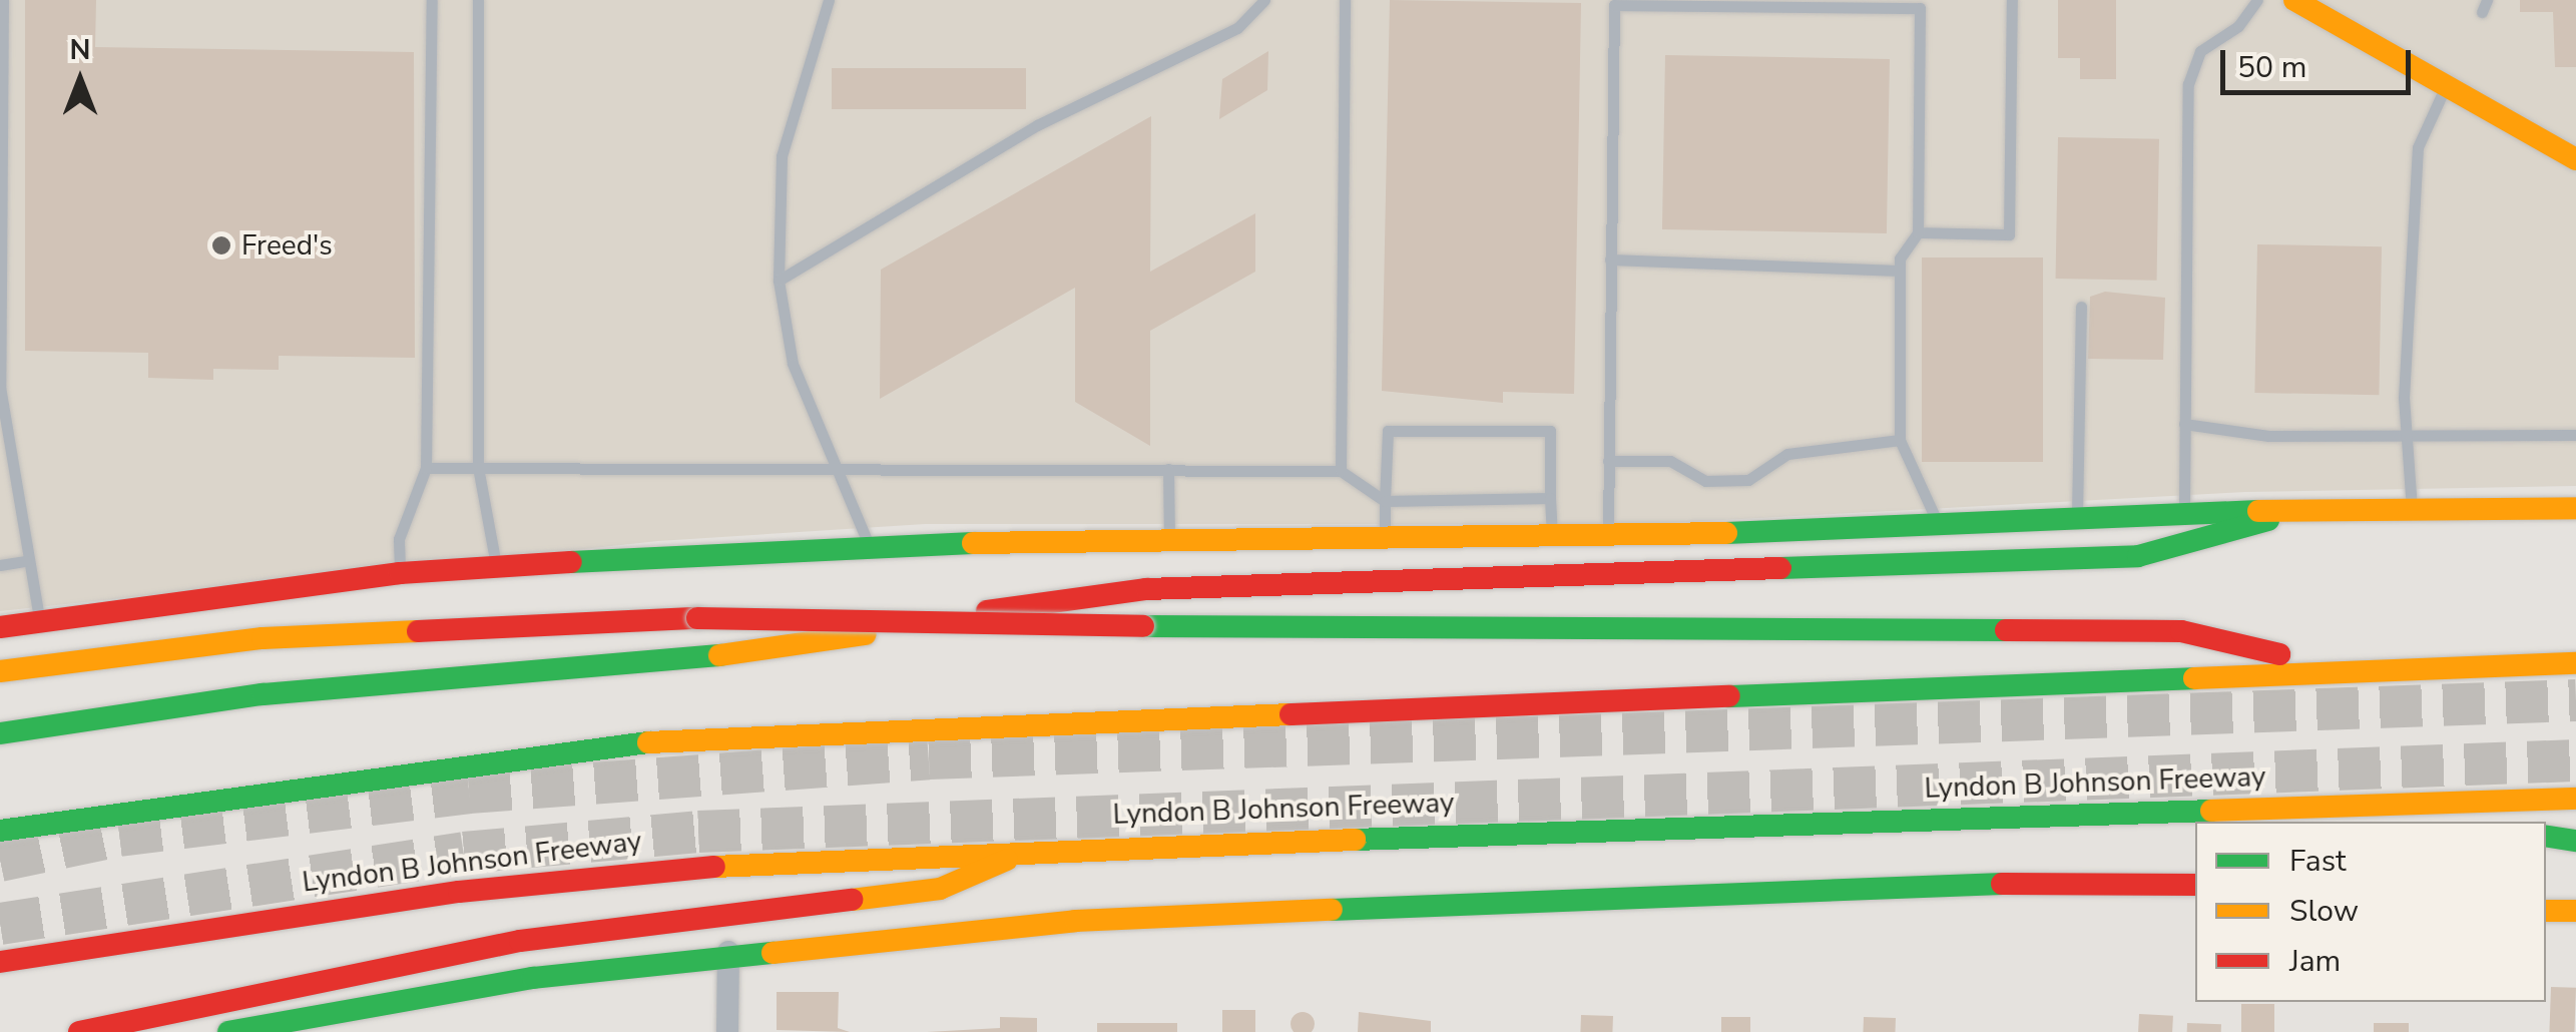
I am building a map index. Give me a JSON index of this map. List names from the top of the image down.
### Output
{
  "streets": {
    "main road": ["Lyndon B Johnson Freeway"]
  },
  "places": ["Freed's"],
  "legend": ["Fast", "Slow", "Jam"],
  "scale_bar": "50 m",
  "north": "top"
}
